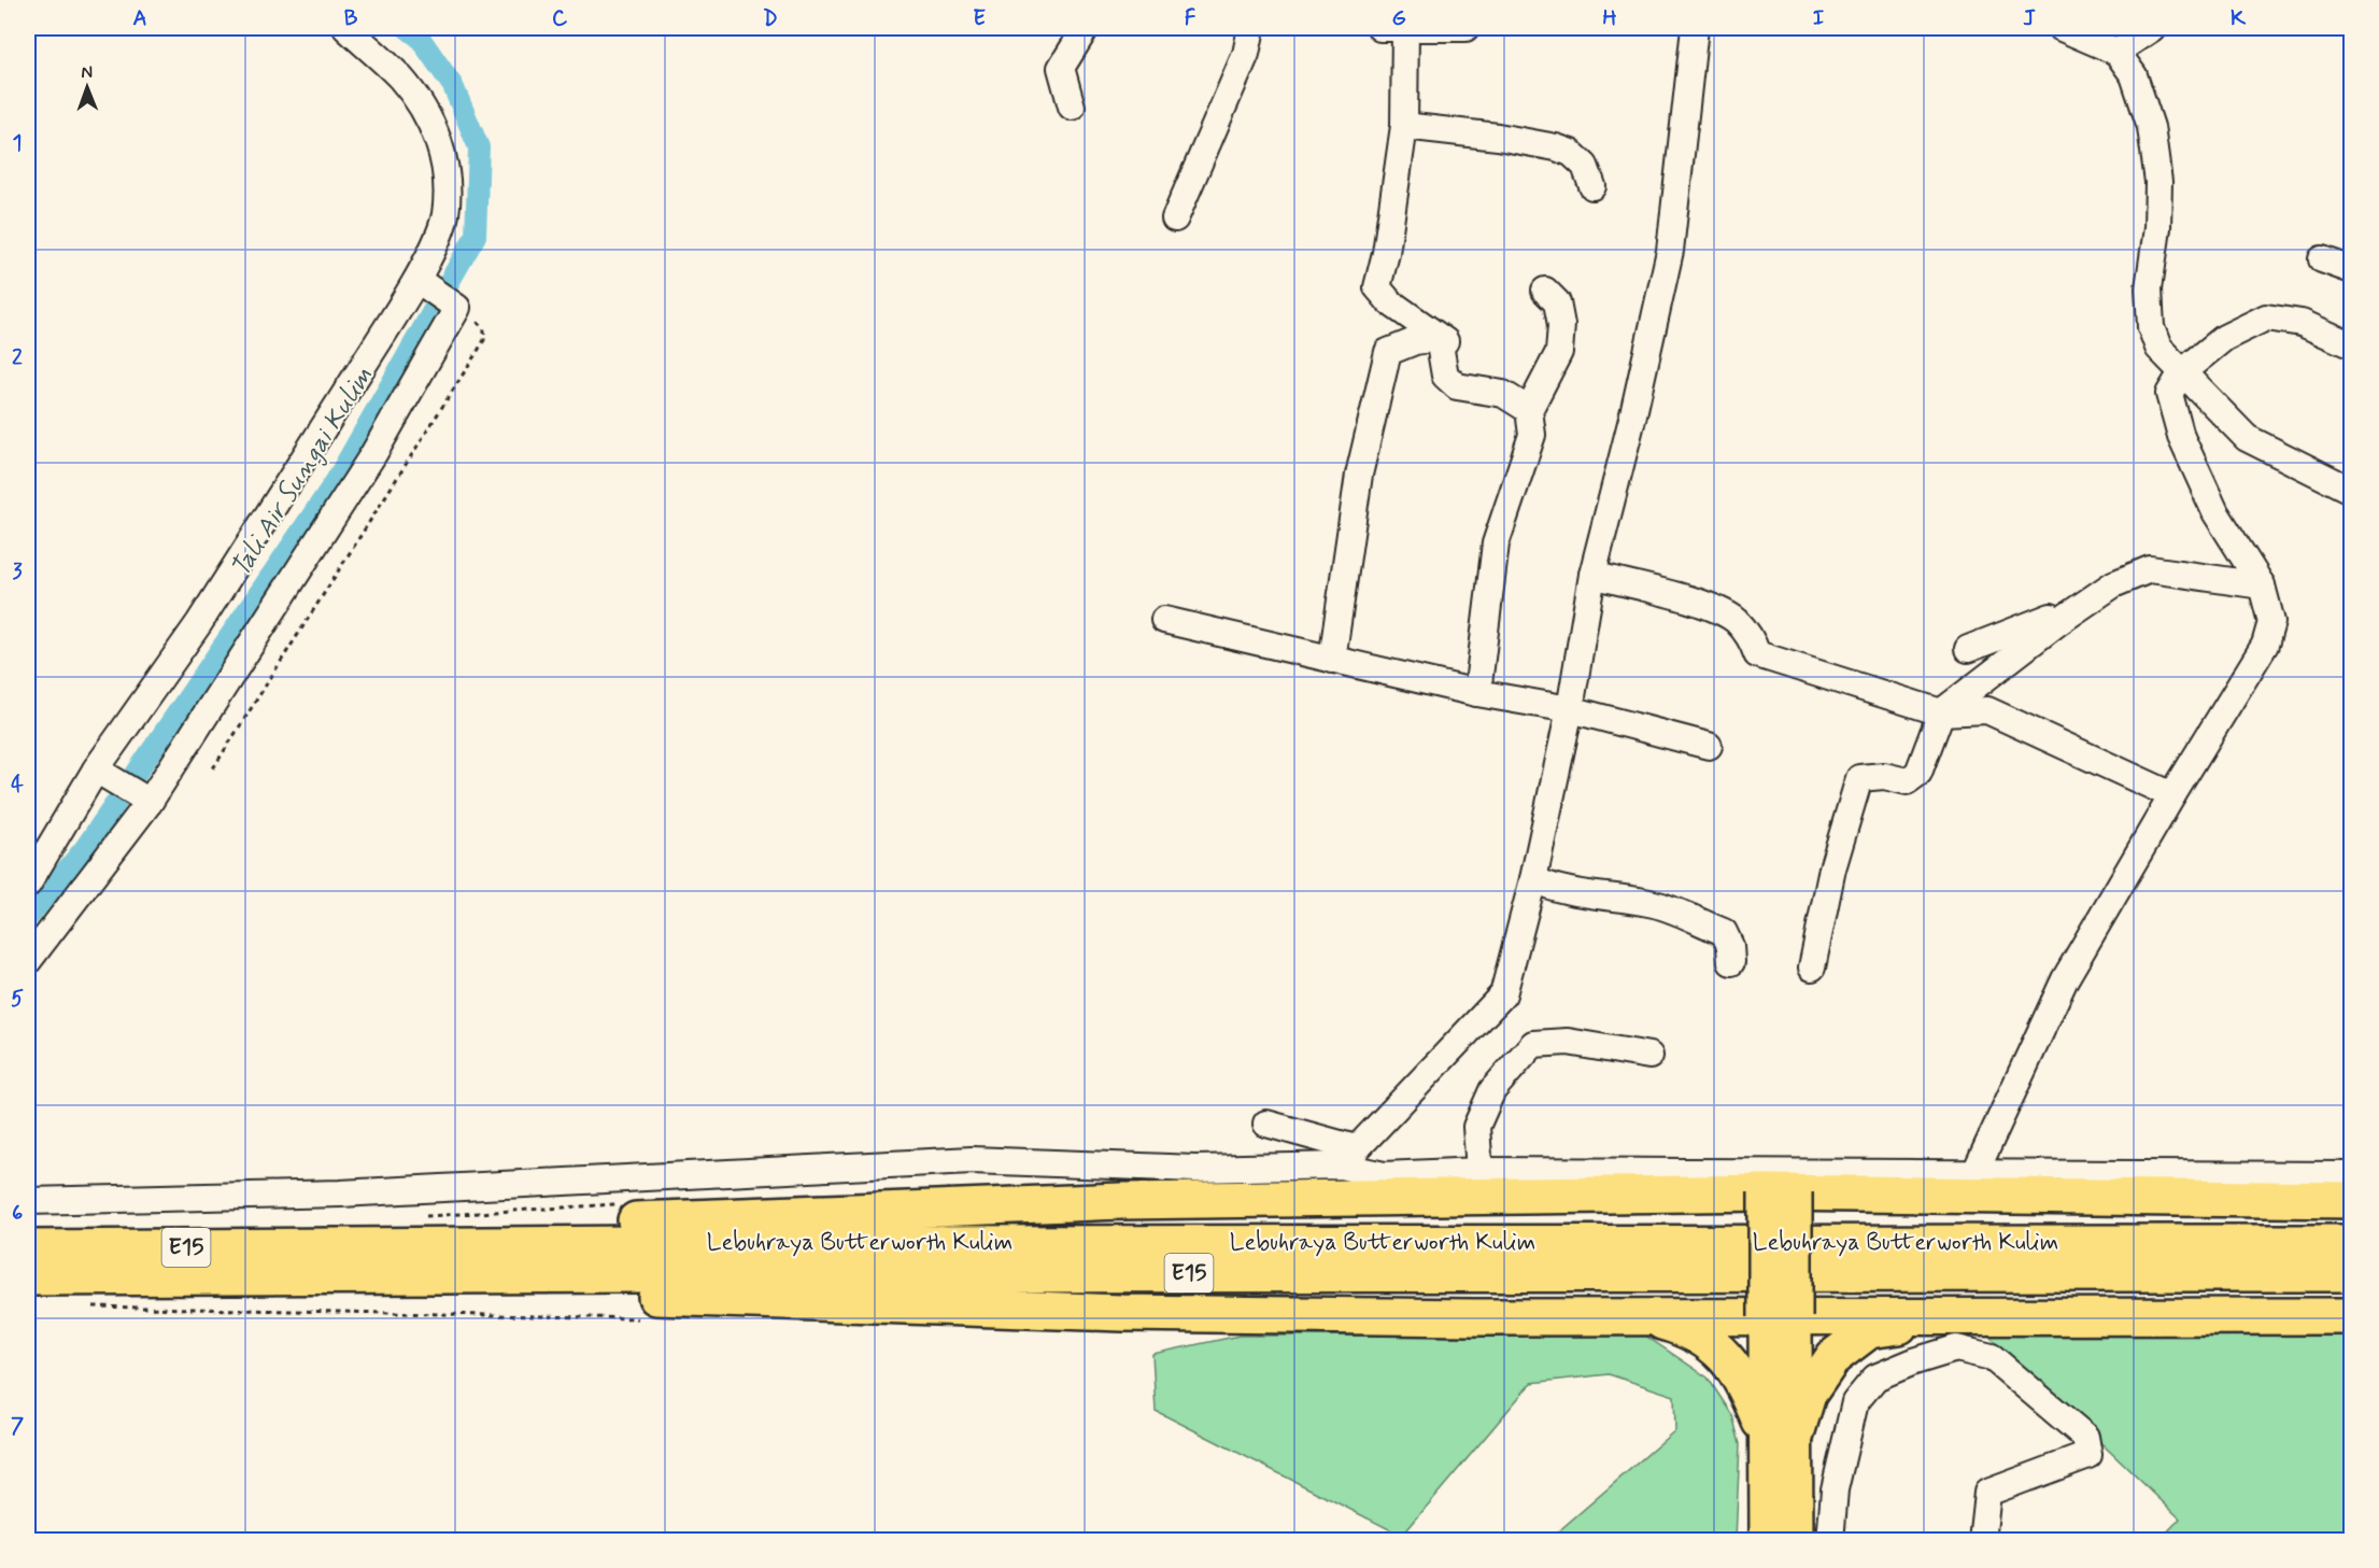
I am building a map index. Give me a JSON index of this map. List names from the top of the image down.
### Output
{
  "streets": {
    "highway": ["Lebuhraya Butterworth Kulim", "E15"]
  },
  "water": ["Tali Air Sungai Kulim"],
  "north": "top",
  "grid": {
    "columns": [
      "A",
      "B",
      "C",
      "D",
      "E",
      "F",
      "G",
      "H",
      "I",
      "J",
      "K"
    ],
    "rows": [
      "1",
      "2",
      "3",
      "4",
      "5",
      "6",
      "7"
    ]
  }
}
